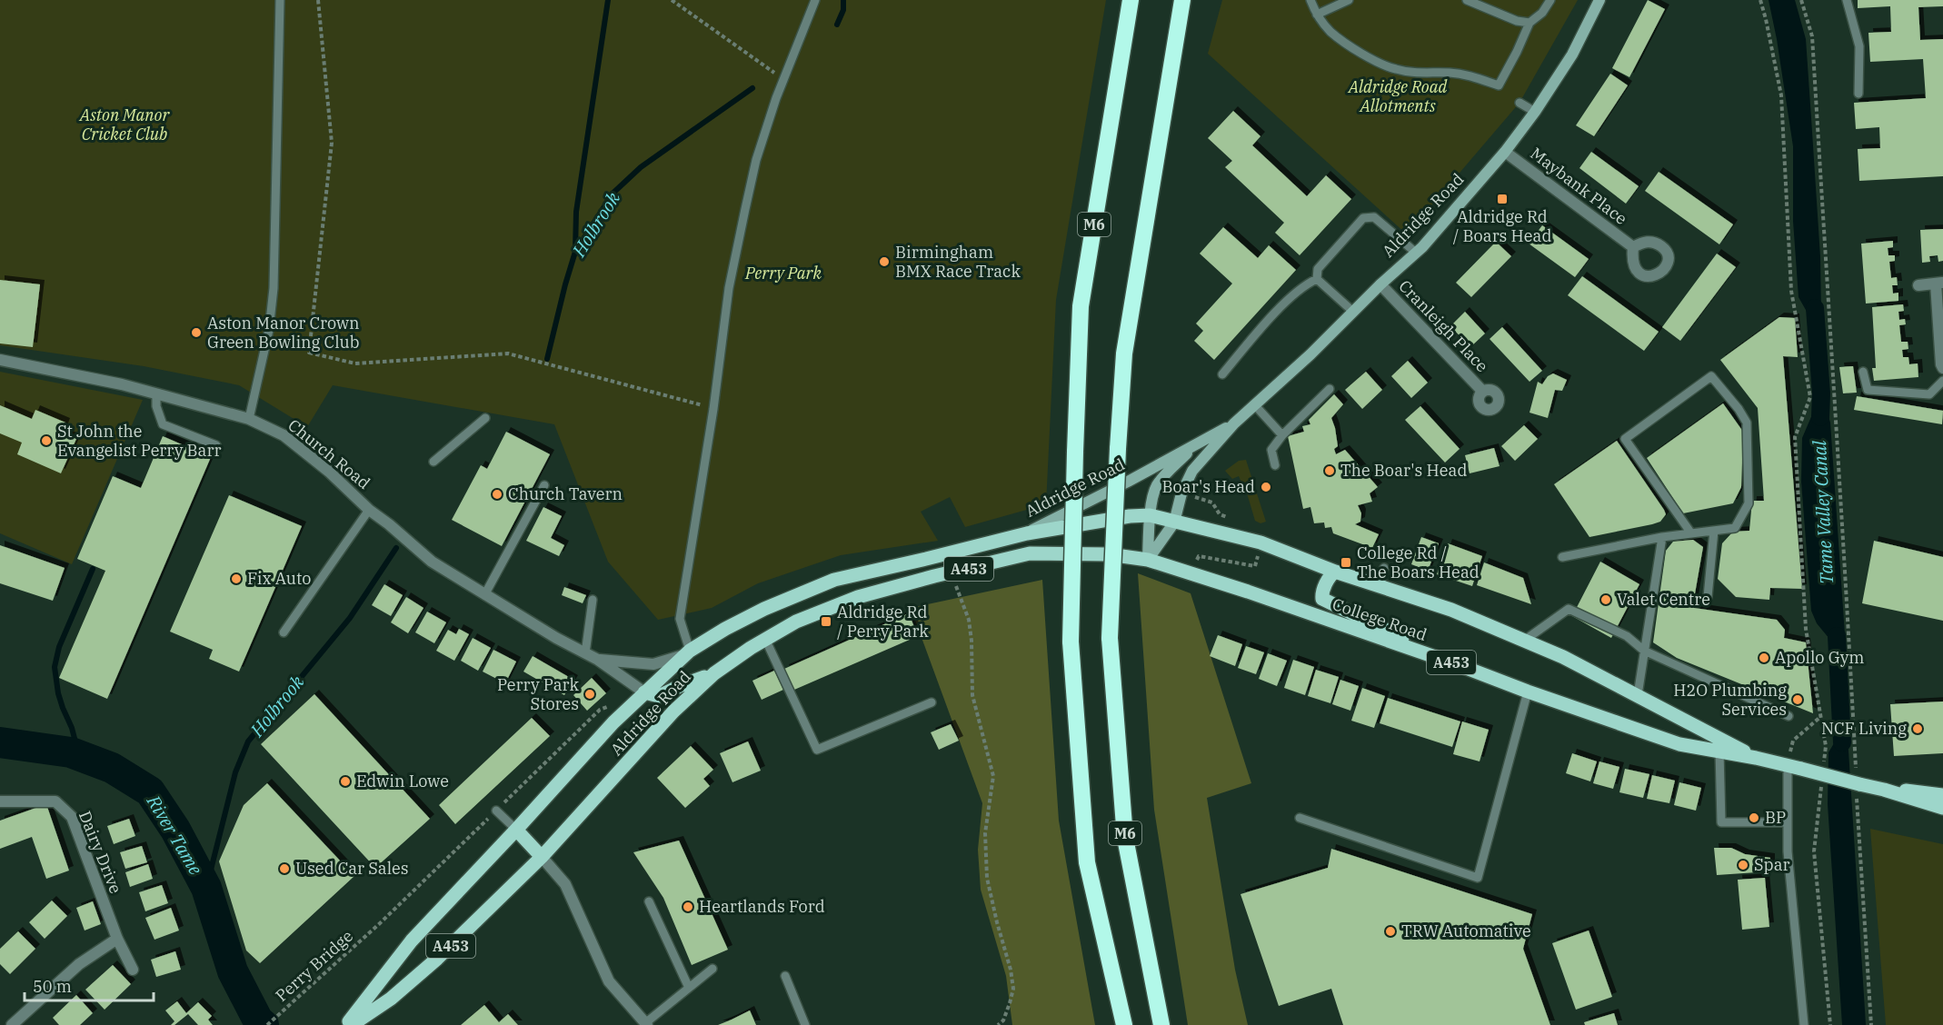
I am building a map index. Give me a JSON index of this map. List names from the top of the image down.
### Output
{
  "streets": {
    "highway": ["M6"],
    "main road": ["Aldridge Road", "A453", "College Road"],
    "street": [
      "Maybank Place",
      "Cranleigh Place",
      "Church Road",
      "Dairy Drive"
    ],
    "path": ["Perry Bridge"]
  },
  "crossings": [
    ["Maybank Place", "Aldridge Road"],
    ["Aldridge Road", "Cranleigh Place"],
    ["Aldridge Road", "Church Road"],
    ["Aldridge Road", "College Road"],
    ["A453", "College Road"]
  ],
  "water": ["Holbrook", "Tame Valley Canal", "River Tame"],
  "parks": ["Aldridge Road Allotments", "Aston Manor Cricket Club", "Perry Park"],
  "places": {
    "transit": ["Aldridge Rd / Boars Head", "College Rd / The Boars Head", "Aldridge Rd / Perry Park"],
    "other": [
      "Birmingham BMX Race Track",
      "Aston Manor Crown Green Bowling Club",
      "St John the Evangelist Perry Barr",
      "The Boar's Head",
      "Boar's Head",
      "Church Tavern",
      "Fix Auto",
      "Valet Centre",
      "Apollo Gym",
      "Perry Park Stores",
      "H2O Plumbing Services",
      "NCF Living",
      "Edwin Lowe",
      "BP",
      "Spar",
      "Used Car Sales",
      "Heartlands Ford",
      "TRW Automative"
    ]
  },
  "scale_bar": "50 m"
}
